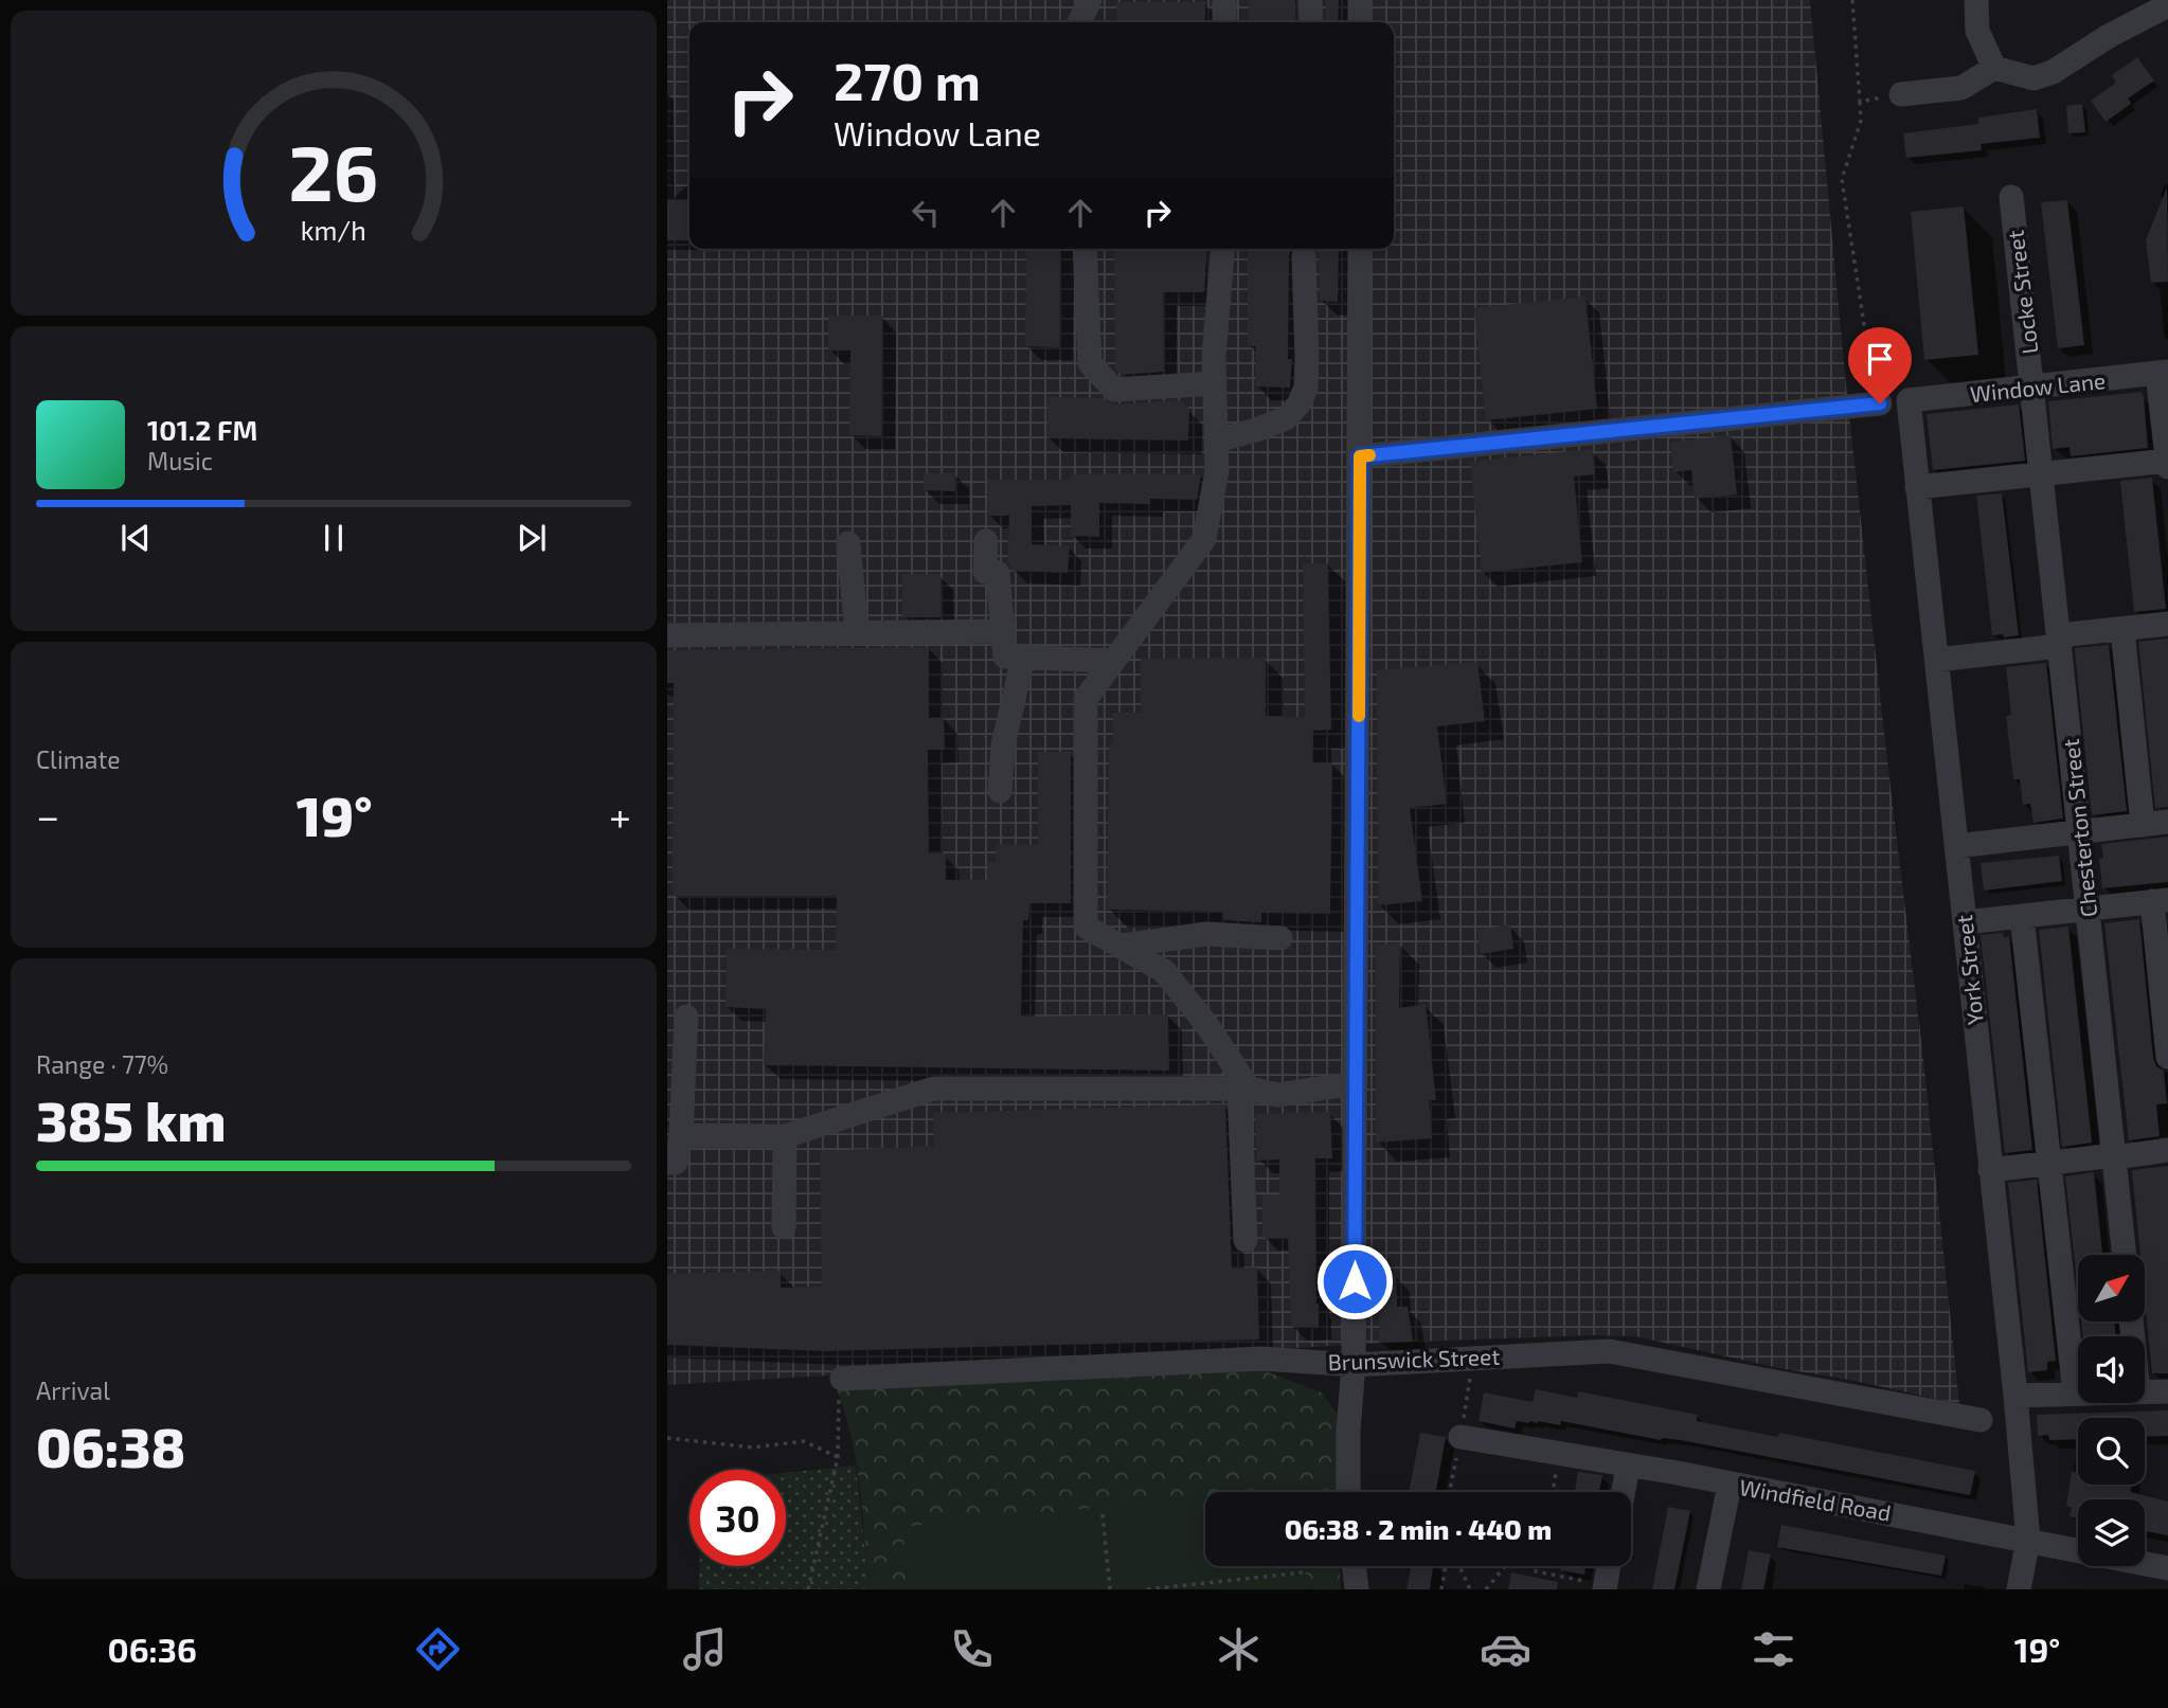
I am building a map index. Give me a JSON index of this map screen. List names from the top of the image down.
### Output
{
  "streets": {
    "street": [
      "Locke Street",
      "Window Lane",
      "Chesterton Street",
      "York Street",
      "Brunswick Street",
      "Windfield Road"
    ]
  },
  "crossings": [
    ["Locke Street", "Window Lane"],
    ["Locke Street", "Chesterton Street"],
    ["Window Lane", "Chesterton Street"],
    ["Window Lane", "York Street"],
    ["York Street", "Windfield Road"]
  ],
  "north": "top right",
  "page": {
    "turn": ["270 m", "Window Lane"],
    "song": ["101.2 FM", "Music"],
    "tile": [
      "Climate",
      ["Range · 77%", "385 km"],
      ["Arrival", "06:38"]
    ],
    "heat": ["−", "19°", "+"],
    "limit": "30",
    "trip": "06:38 · 2 min · 440 m",
    "tabs": ["06:36", "19°"],
    "gauge": ["26", "km/h"]
  }
}
